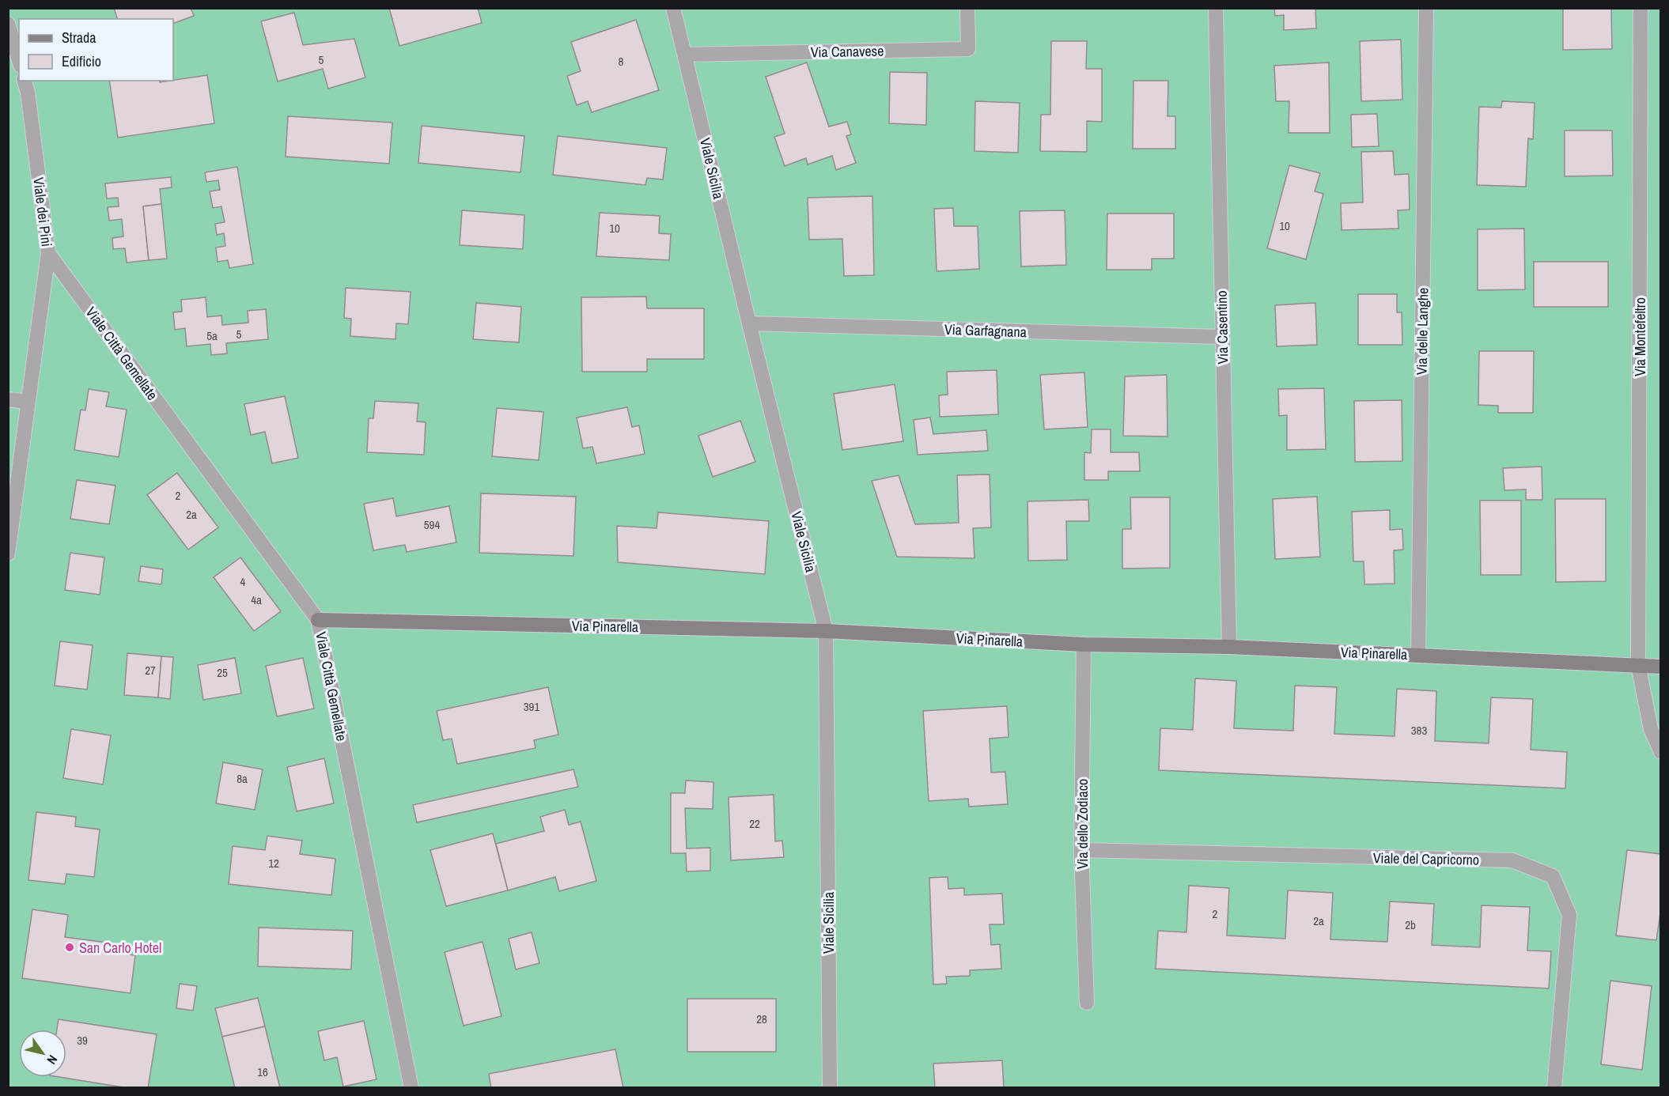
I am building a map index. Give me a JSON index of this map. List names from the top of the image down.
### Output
{
  "streets": {
    "street": [
      "Via Canavese",
      "Viale Sicilia",
      "Viale dei Pini",
      "Via Casentino",
      "Via Garfagnana",
      "Via delle Langhe",
      "Via Montefeltro",
      "Viale Città Gemellate",
      "Via Pinarella",
      "Via dello Zodiaco",
      "Viale del Capricorno"
    ]
  },
  "crossings": [
    ["Via Canavese", "Viale Sicilia"],
    ["Viale Sicilia", "Via Garfagnana"],
    ["Viale Sicilia", "Via Pinarella"],
    ["Viale dei Pini", "Viale Città Gemellate"],
    ["Via Casentino", "Via Garfagnana"],
    ["Via Casentino", "Via Pinarella"],
    ["Via delle Langhe", "Via Pinarella"],
    ["Via Montefeltro", "Via Pinarella"],
    ["Viale Città Gemellate", "Via Pinarella"],
    ["Via Pinarella", "Via dello Zodiaco"],
    ["Via dello Zodiaco", "Viale del Capricorno"]
  ],
  "places": ["San Carlo Hotel"],
  "house_numbers": [
    "5",
    "8",
    "10",
    "10",
    "5",
    "5a",
    "2",
    "2a",
    "594",
    "4",
    "4a",
    "27",
    "25",
    "391",
    "383",
    "8a",
    "22",
    "12",
    "2",
    "2a",
    "2b",
    "28",
    "39",
    "16"
  ],
  "legend": ["Strada", "Edificio"],
  "north": "bottom right"
}
